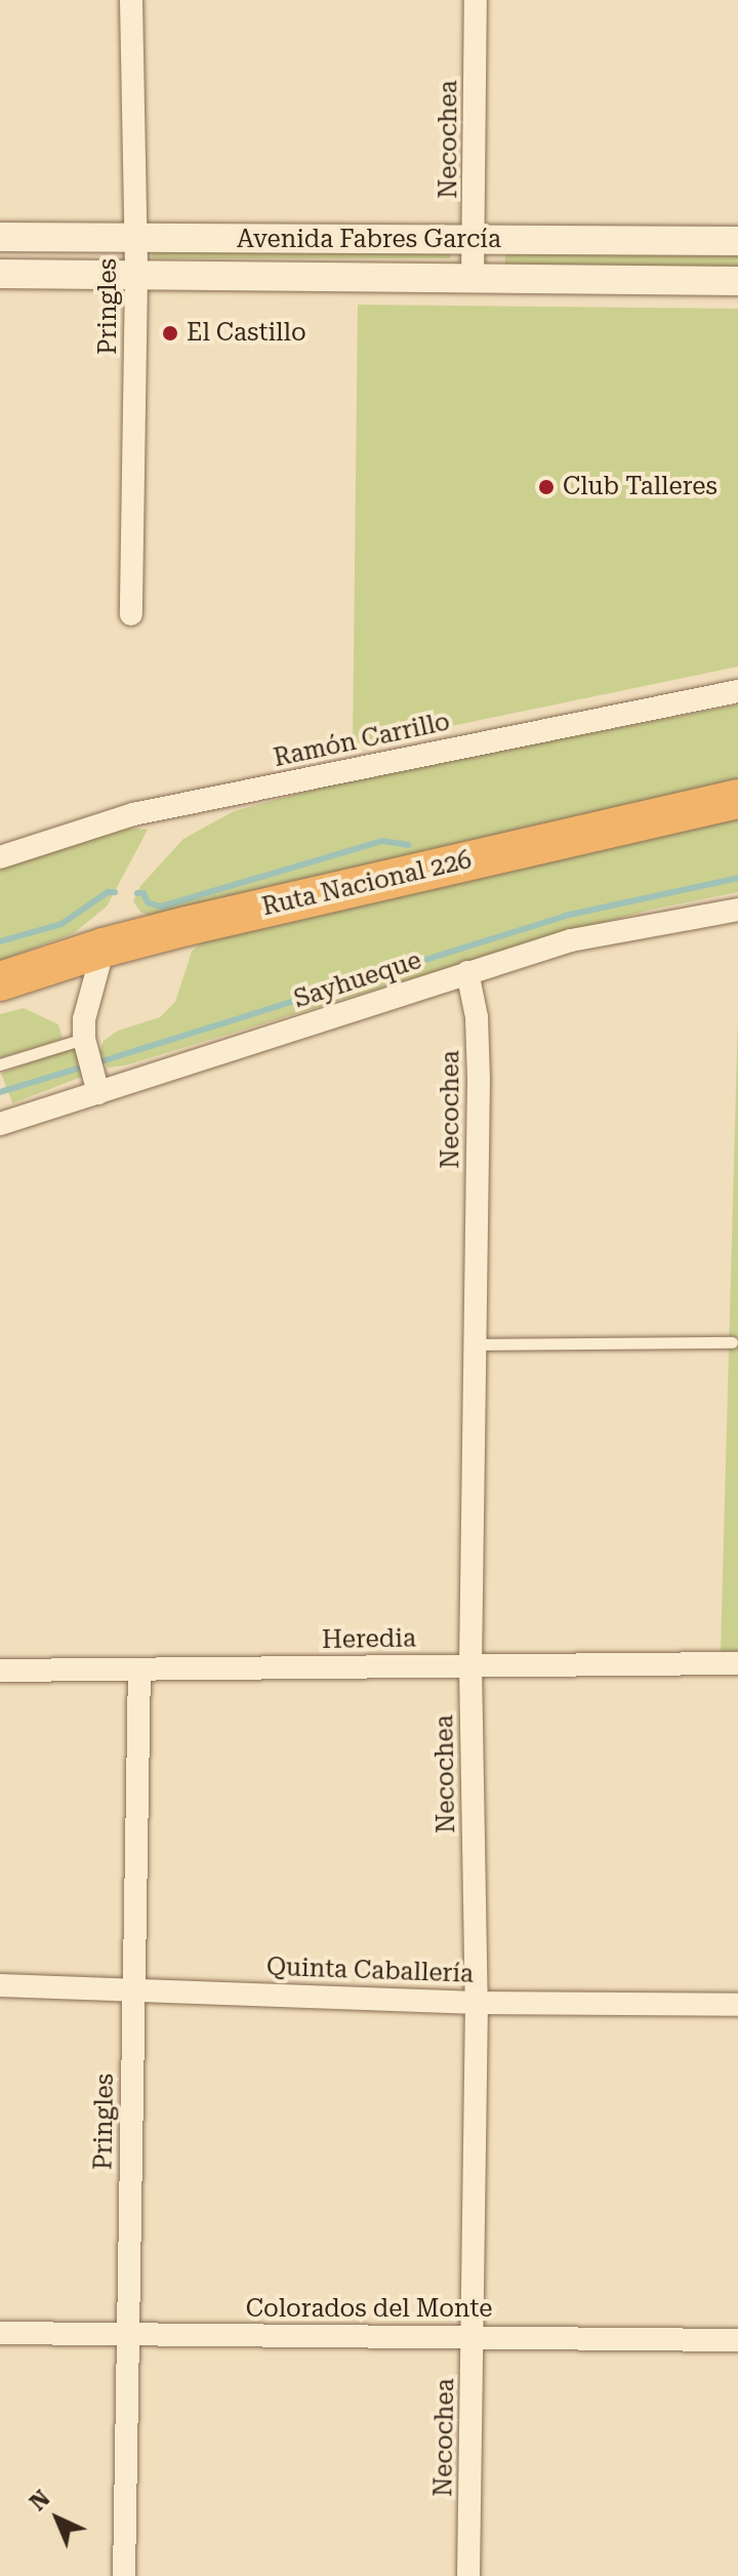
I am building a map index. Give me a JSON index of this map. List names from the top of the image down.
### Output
{
  "streets": {
    "highway": ["Ruta Nacional 226"],
    "street": [
      "Necochea",
      "Avenida Fabres García",
      "Pringles",
      "Ramón Carrillo",
      "Sayhueque",
      "Heredia",
      "Quinta Caballería",
      "Colorados del Monte"
    ]
  },
  "crossings": [
    ["Necochea", "Avenida Fabres García"],
    ["Necochea", "Sayhueque"],
    ["Necochea", "Heredia"],
    ["Necochea", "Quinta Caballería"],
    ["Necochea", "Colorados del Monte"],
    ["Avenida Fabres García", "Pringles"],
    ["Pringles", "Heredia"],
    ["Pringles", "Quinta Caballería"],
    ["Pringles", "Colorados del Monte"]
  ],
  "places": ["El Castillo", "Club Talleres"],
  "north": "top left"
}
